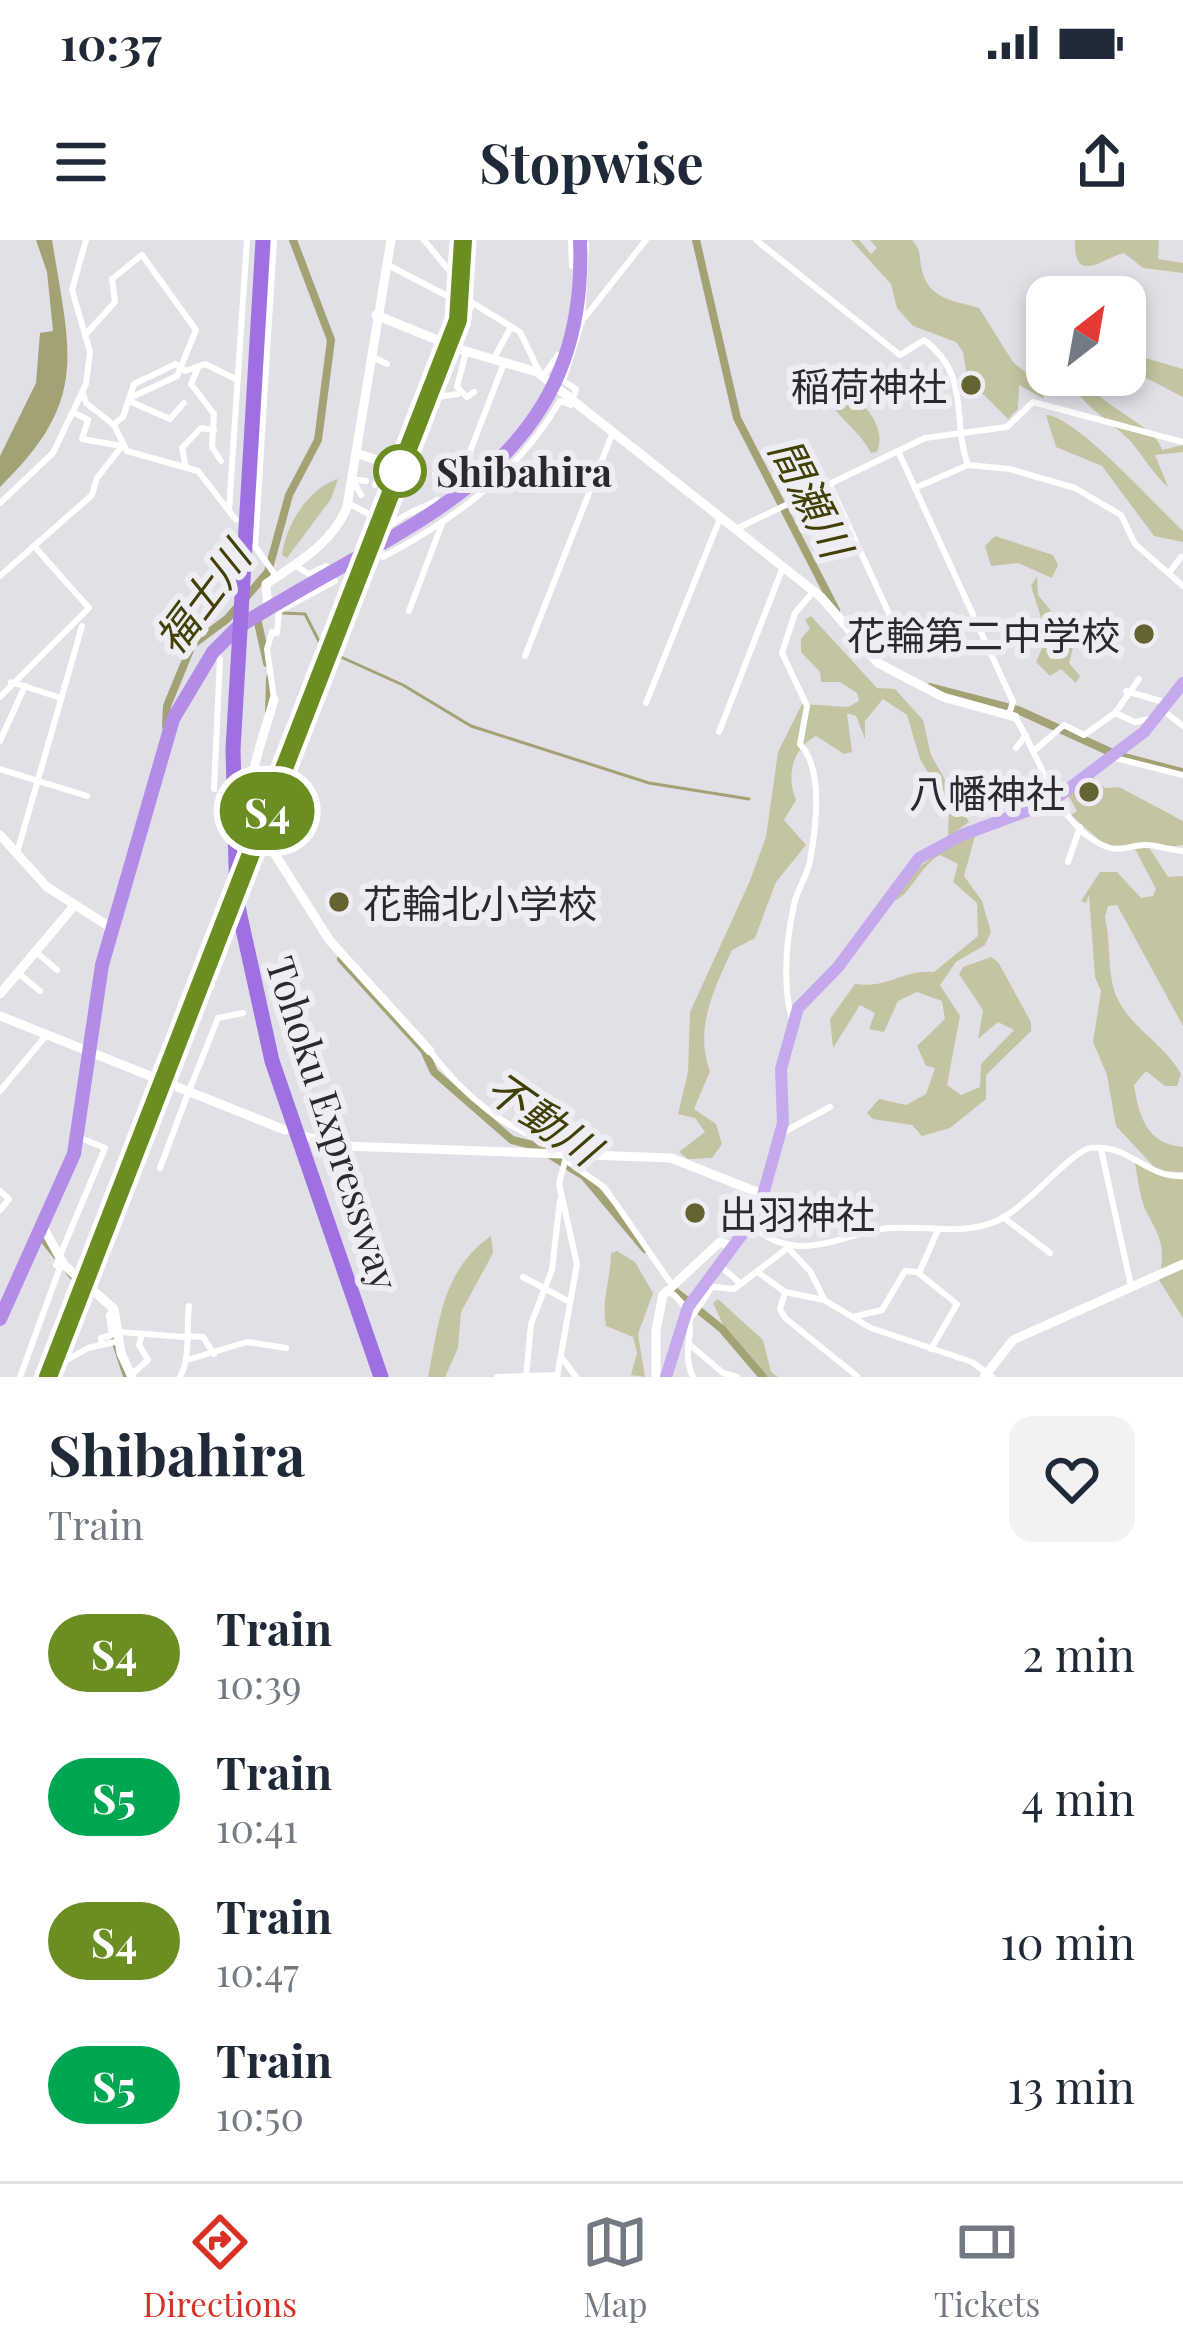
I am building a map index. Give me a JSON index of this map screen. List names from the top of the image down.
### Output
{
  "streets": {
    "highway": ["Tohoku Expressway"]
  },
  "water": ["間瀬川", "福士川", "不動川"],
  "places": [
    "稲荷神社",
    "Shibahira",
    "花輪第二中学校",
    "八幡神社",
    "花輪北小学校",
    "出羽神社"
  ],
  "north": "top right",
  "page": {
    "status": "10:37",
    "header": "Stopwise",
    "on_map": "S4",
    "heading": ["Shibahira", "Train"],
    "list": [
      {
        "mark": "S4",
        "name": "Train",
        "note": "10:39",
        "value": "2 min"
      },
      {
        "mark": "S5",
        "name": "Train",
        "note": "10:41",
        "value": "4 min"
      },
      {
        "mark": "S4",
        "name": "Train",
        "note": "10:47",
        "value": "10 min"
      },
      {
        "mark": "S5",
        "name": "Train",
        "note": "10:50",
        "value": "13 min"
      }
    ],
    "tabs": ["Directions", "Map", "Tickets"]
  }
}
